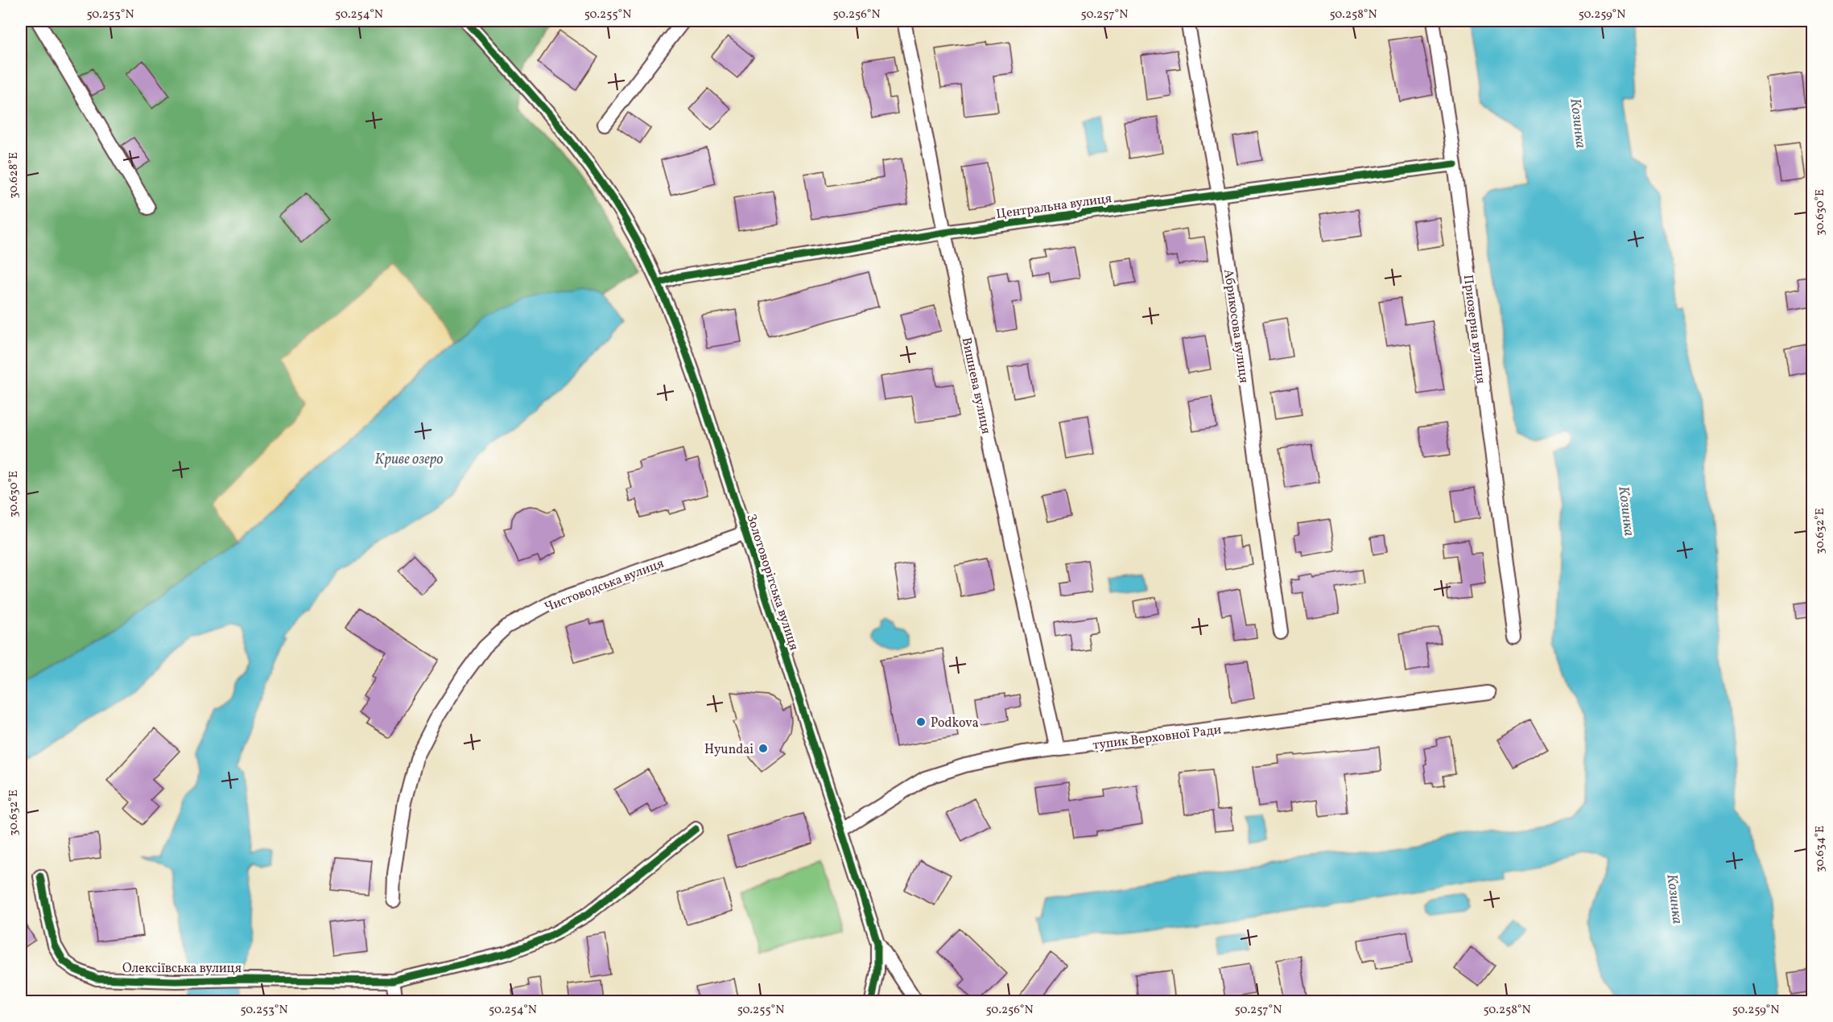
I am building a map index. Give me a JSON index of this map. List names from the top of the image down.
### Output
{
  "streets": {
    "street": [
      "Центральна вулиця",
      "Абрикосова вулиця",
      "Приозерна вулиця",
      "Вишнева вулиця",
      "Золотоворітська вулиця",
      "Чистоводська вулиця",
      "тупик Верховної Ради",
      "Олексіївська вулиця"
    ]
  },
  "crossings": [
    ["Центральна вулиця", "Абрикосова вулиця"],
    ["Центральна вулиця", "Приозерна вулиця"],
    ["Центральна вулиця", "Вишнева вулиця"],
    ["Центральна вулиця", "Золотоворітська вулиця"],
    ["Вишнева вулиця", "тупик Верховної Ради"],
    ["Золотоворітська вулиця", "Чистоводська вулиця"],
    ["Золотоворітська вулиця", "тупик Верховної Ради"]
  ],
  "water": ["Козинка", "Криве озеро"],
  "places": ["Podkova", "Hyundai"],
  "coordinates": [
    "50.253°N",
    "50.254°N",
    "50.255°N",
    "50.256°N",
    "50.257°N",
    "50.258°N",
    "50.259°N",
    "30.628°E",
    "30.630°E",
    "30.632°E",
    "30.634°E"
  ]
}
